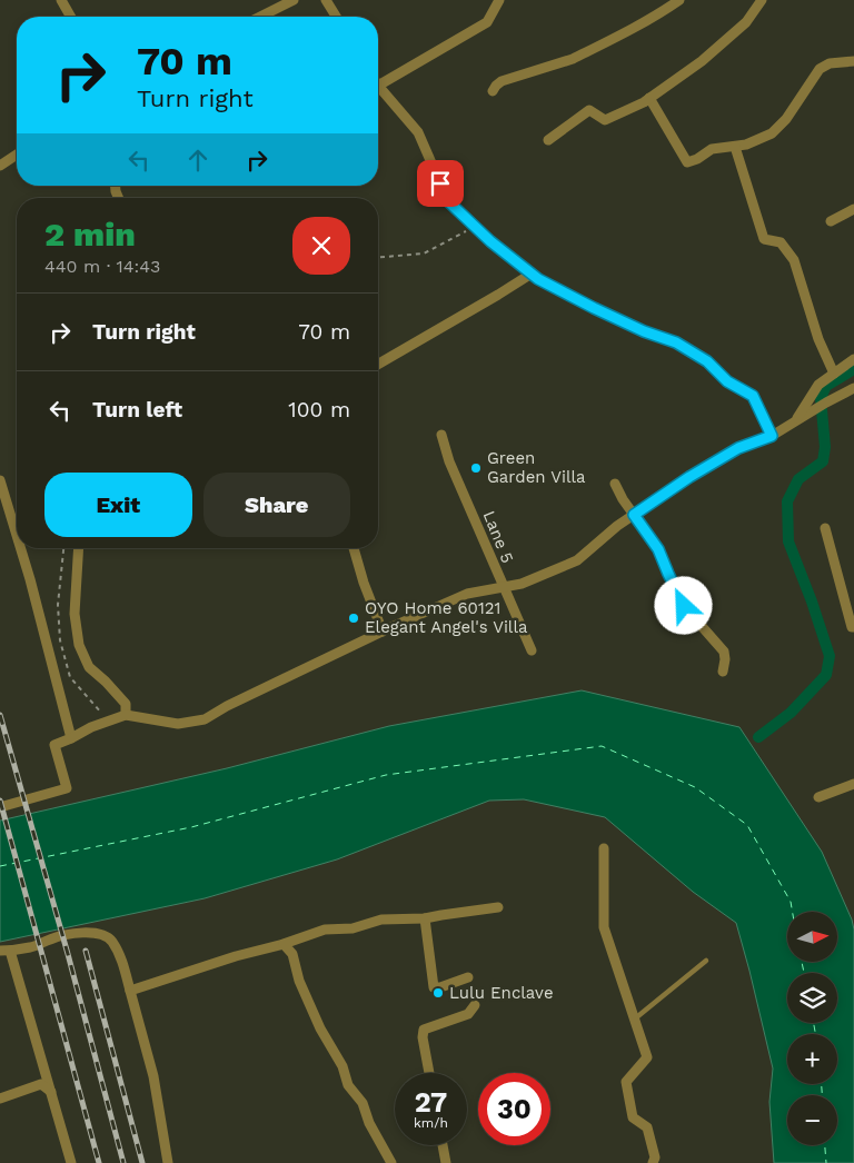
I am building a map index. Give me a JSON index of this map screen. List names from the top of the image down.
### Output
{
  "streets": {
    "street": ["Lane 5"]
  },
  "places": ["Green Garden Villa", "OYO Home 60121 Elegant Angel's Villa", "Lulu Enclave"],
  "north": "right",
  "page": {
    "turn": ["70 m", "Turn right"],
    "heading": ["2 min", "440 m · 14:43"],
    "list": [
      {
        "name": "Turn right",
        "value": "70 m"
      },
      {
        "name": "Turn left",
        "value": "100 m"
      }
    ],
    "buttons": ["Exit", "Share"],
    "map_buttons": ["+", "−"],
    "speed": "27 km/h",
    "limit": "30"
  }
}
